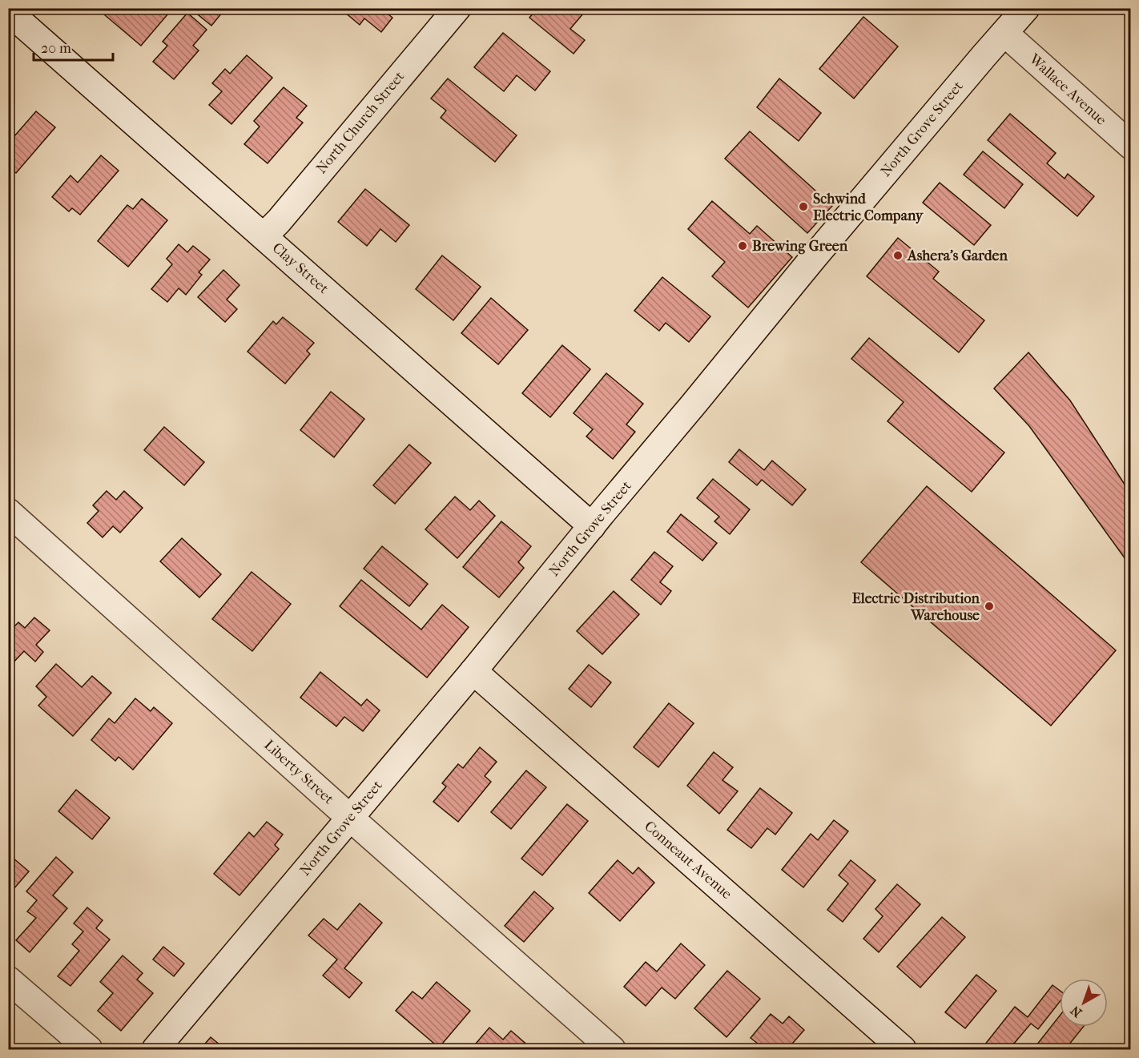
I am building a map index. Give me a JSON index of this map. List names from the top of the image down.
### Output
{
  "streets": {
    "street": [
      "Wallace Avenue",
      "North Church Street",
      "North Grove Street",
      "Clay Street",
      "Liberty Street",
      "Conneaut Avenue"
    ]
  },
  "crossings": [
    ["Wallace Avenue", "North Grove Street"],
    ["North Church Street", "Clay Street"],
    ["North Grove Street", "Clay Street"],
    ["North Grove Street", "Liberty Street"],
    ["North Grove Street", "Conneaut Avenue"]
  ],
  "places": [
    "Schwind Electric Company",
    "Brewing Green",
    "Ashera's Garden",
    "Electric Distribution Warehouse"
  ],
  "scale_bar": "20 m",
  "north": "bottom left"
}
